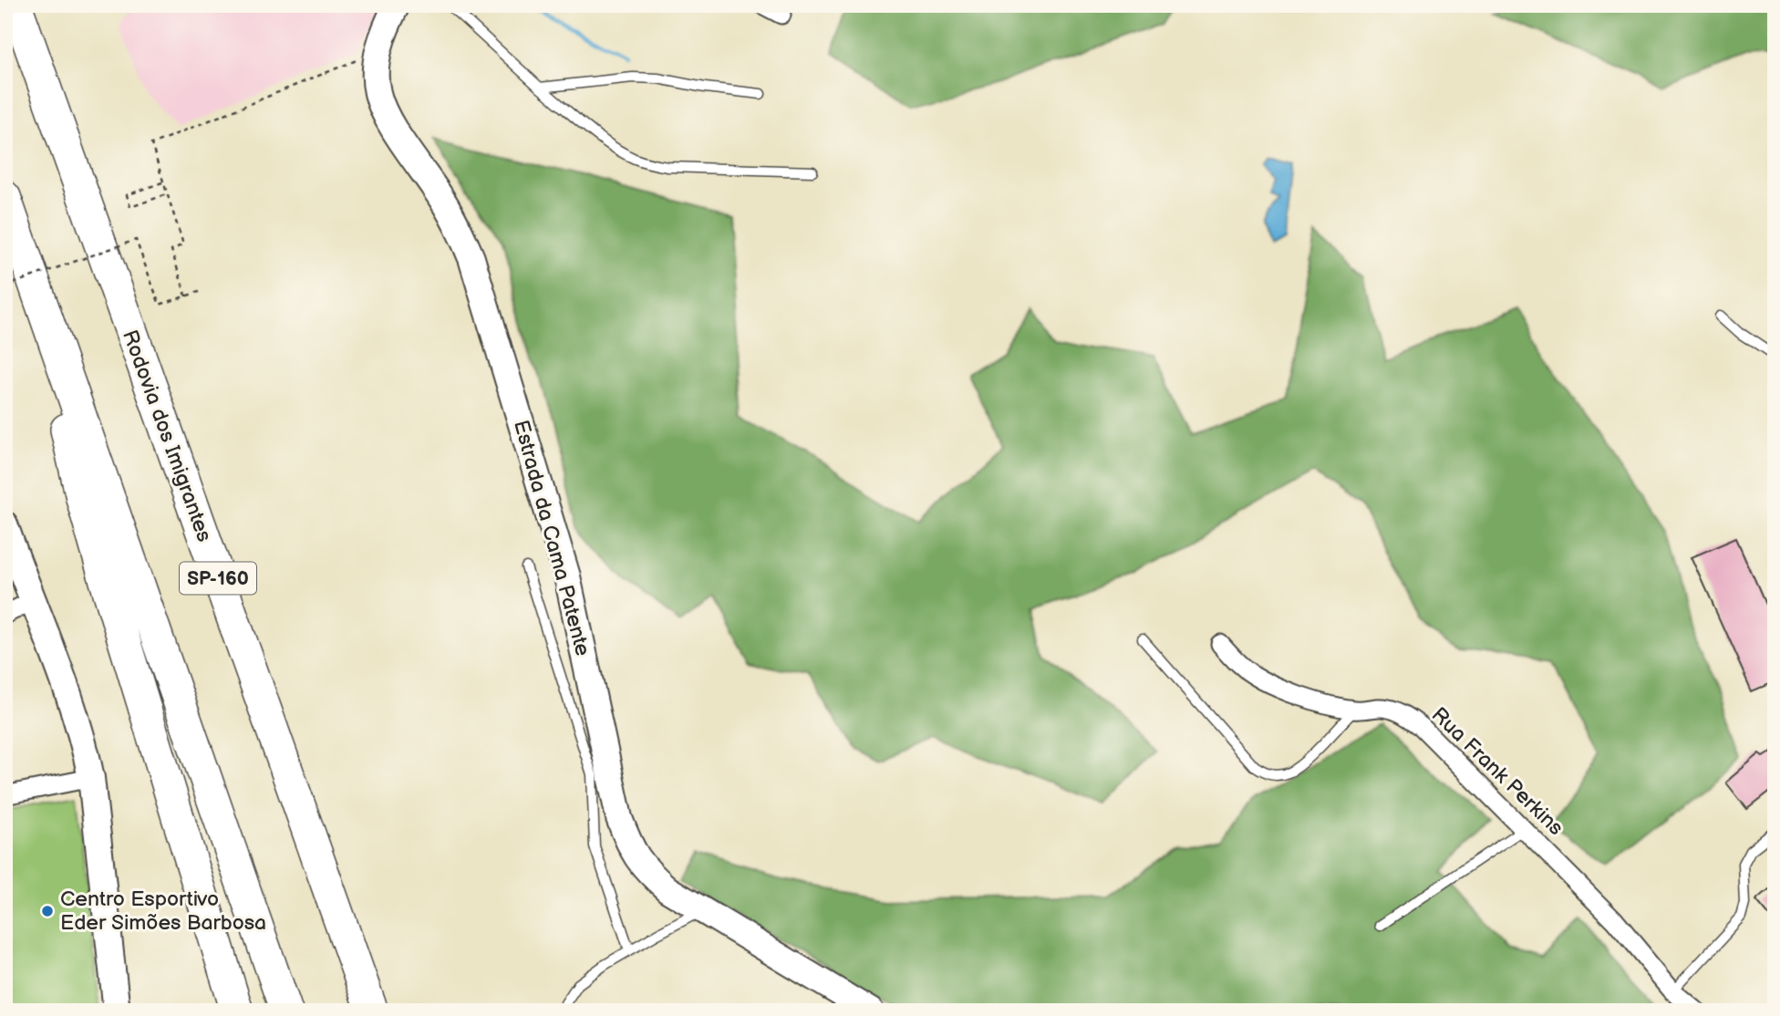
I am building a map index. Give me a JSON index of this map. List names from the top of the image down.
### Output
{
  "streets": {
    "highway": ["Rodovia dos Imigrantes", "SP-160"],
    "street": ["Estrada da Cama Patente", "Rua Frank Perkins"]
  },
  "places": ["Centro Esportivo Eder Simões Barbosa"]
}
